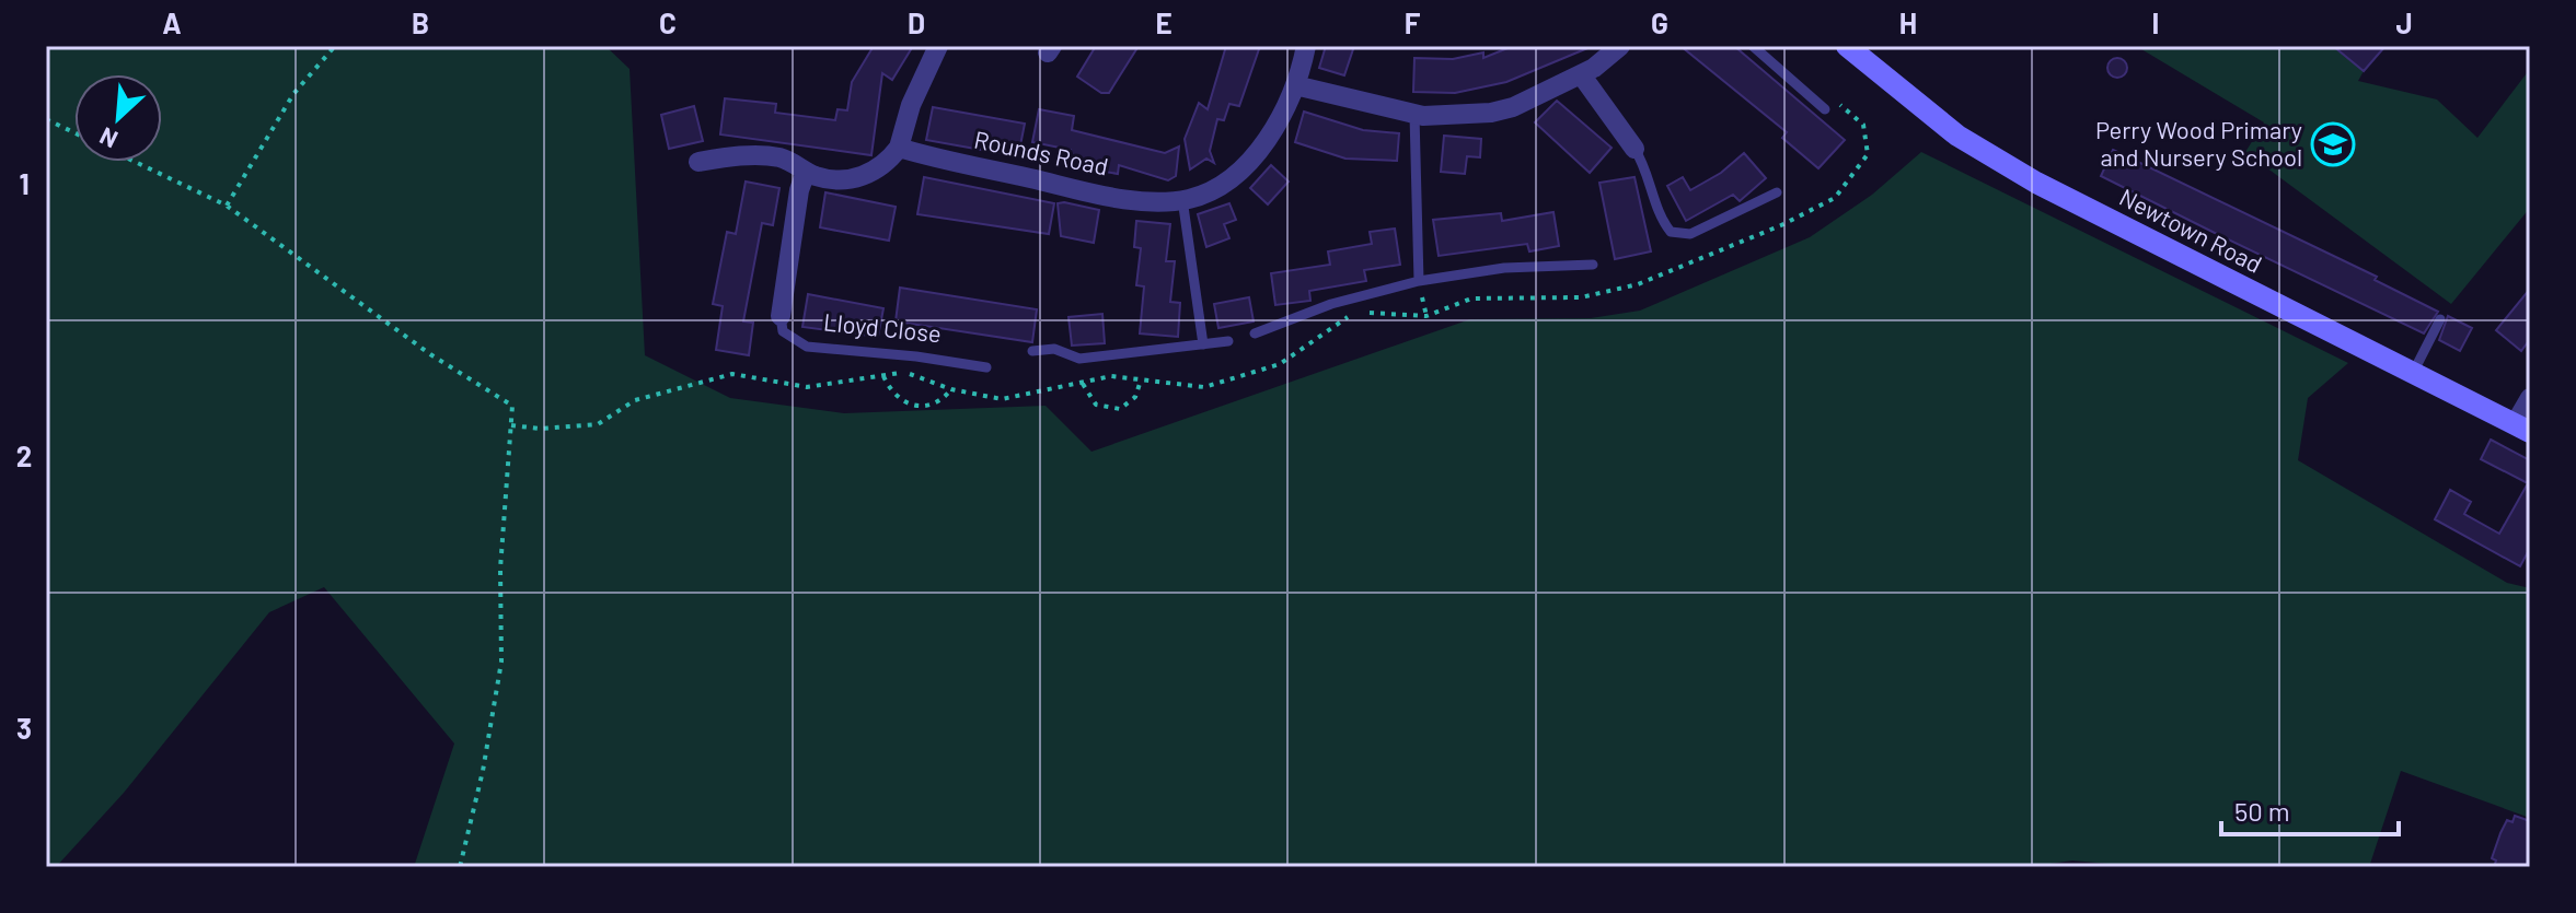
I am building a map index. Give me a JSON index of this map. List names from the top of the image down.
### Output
{
  "streets": {
    "main road": ["Newtown Road"],
    "street": ["Rounds Road", "Lloyd Close"]
  },
  "places": {
    "school or university": ["Perry Wood Primary and Nursery School"]
  },
  "scale_bar": "50 m",
  "north": "bottom left",
  "grid": {
    "columns": [
      "A",
      "B",
      "C",
      "D",
      "E",
      "F",
      "G",
      "H",
      "I",
      "J"
    ],
    "rows": ["1", "2", "3"]
  }
}
